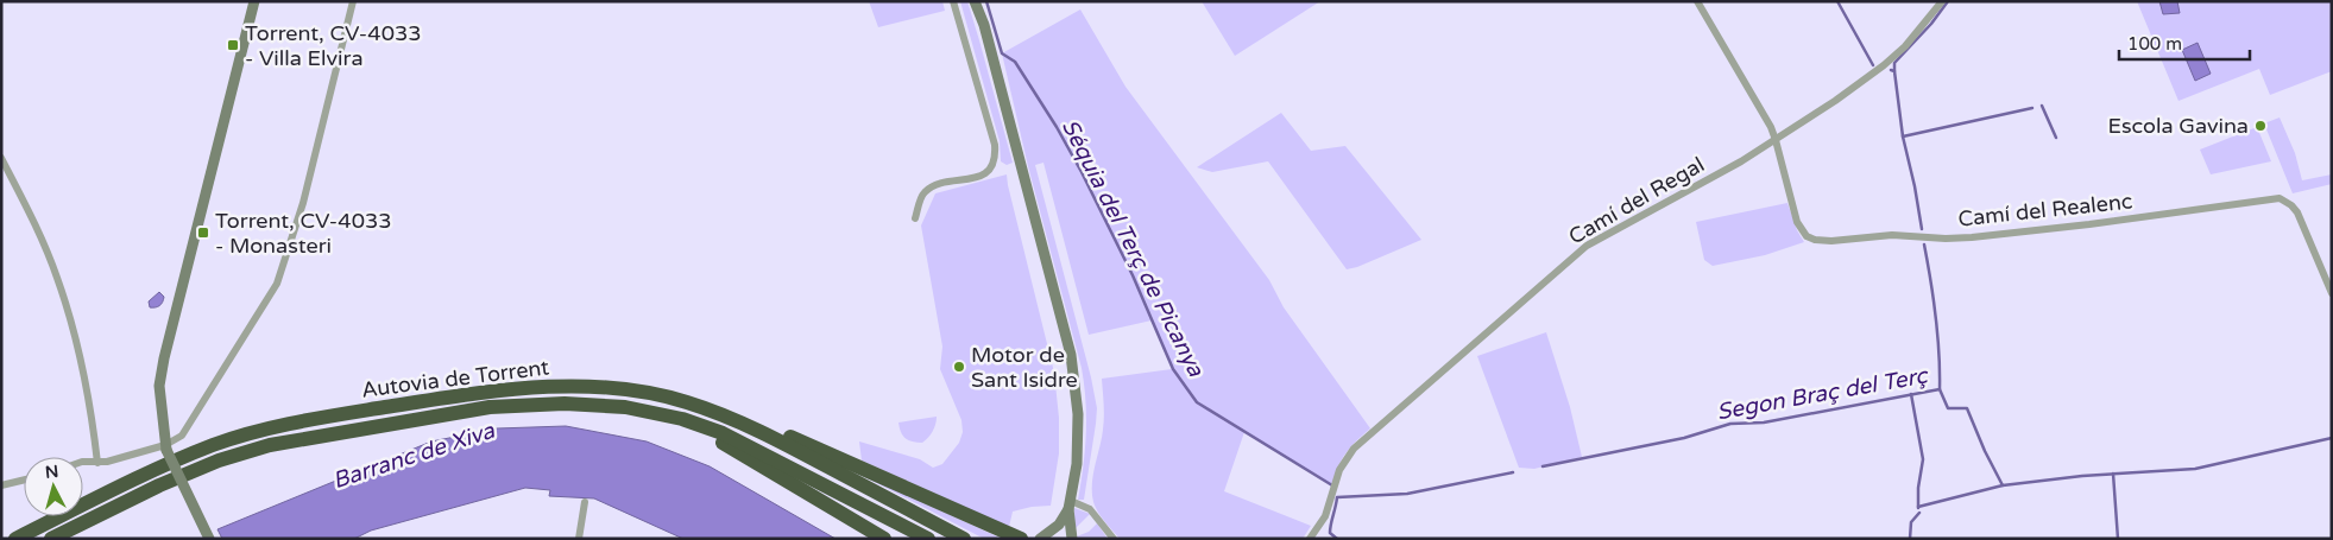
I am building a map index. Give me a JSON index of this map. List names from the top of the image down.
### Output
{
  "streets": {
    "highway": ["Autovia de Torrent"],
    "street": ["Camí del Regal", "Camí del Realenc"]
  },
  "crossings": [
    ["Camí del Regal", "Camí del Realenc"]
  ],
  "water": ["Séquia del Terç de Picanya", "Segon Braç del Terç", "Barranc de Xiva"],
  "places": {
    "transit": ["Torrent, CV-4033 - Villa Elvira", "Torrent, CV-4033 - Monasteri"],
    "other": ["Escola Gavina", "Motor de Sant Isidre"]
  },
  "scale_bar": "100 m",
  "north": "top"
}
